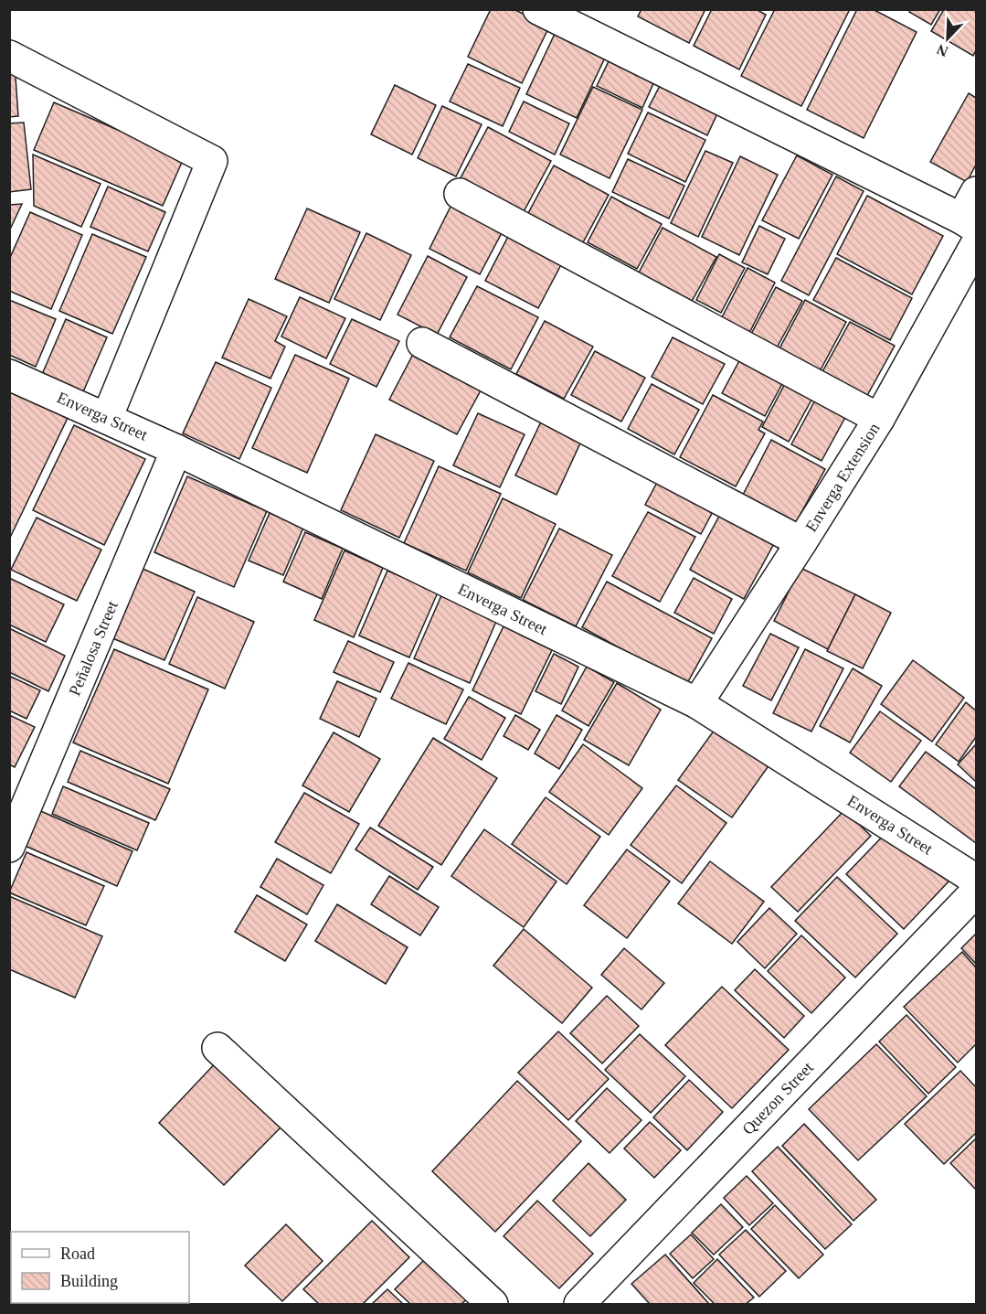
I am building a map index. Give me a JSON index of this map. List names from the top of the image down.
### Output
{
  "streets": {
    "street": [
      "Enverga Street",
      "Enverga Extension",
      "Peñalosa Street",
      "Quezon Street"
    ]
  },
  "crossings": [
    ["Enverga Street", "Enverga Extension"],
    ["Enverga Street", "Peñalosa Street"]
  ],
  "legend": ["Road", "Building"],
  "north": "bottom left"
}
